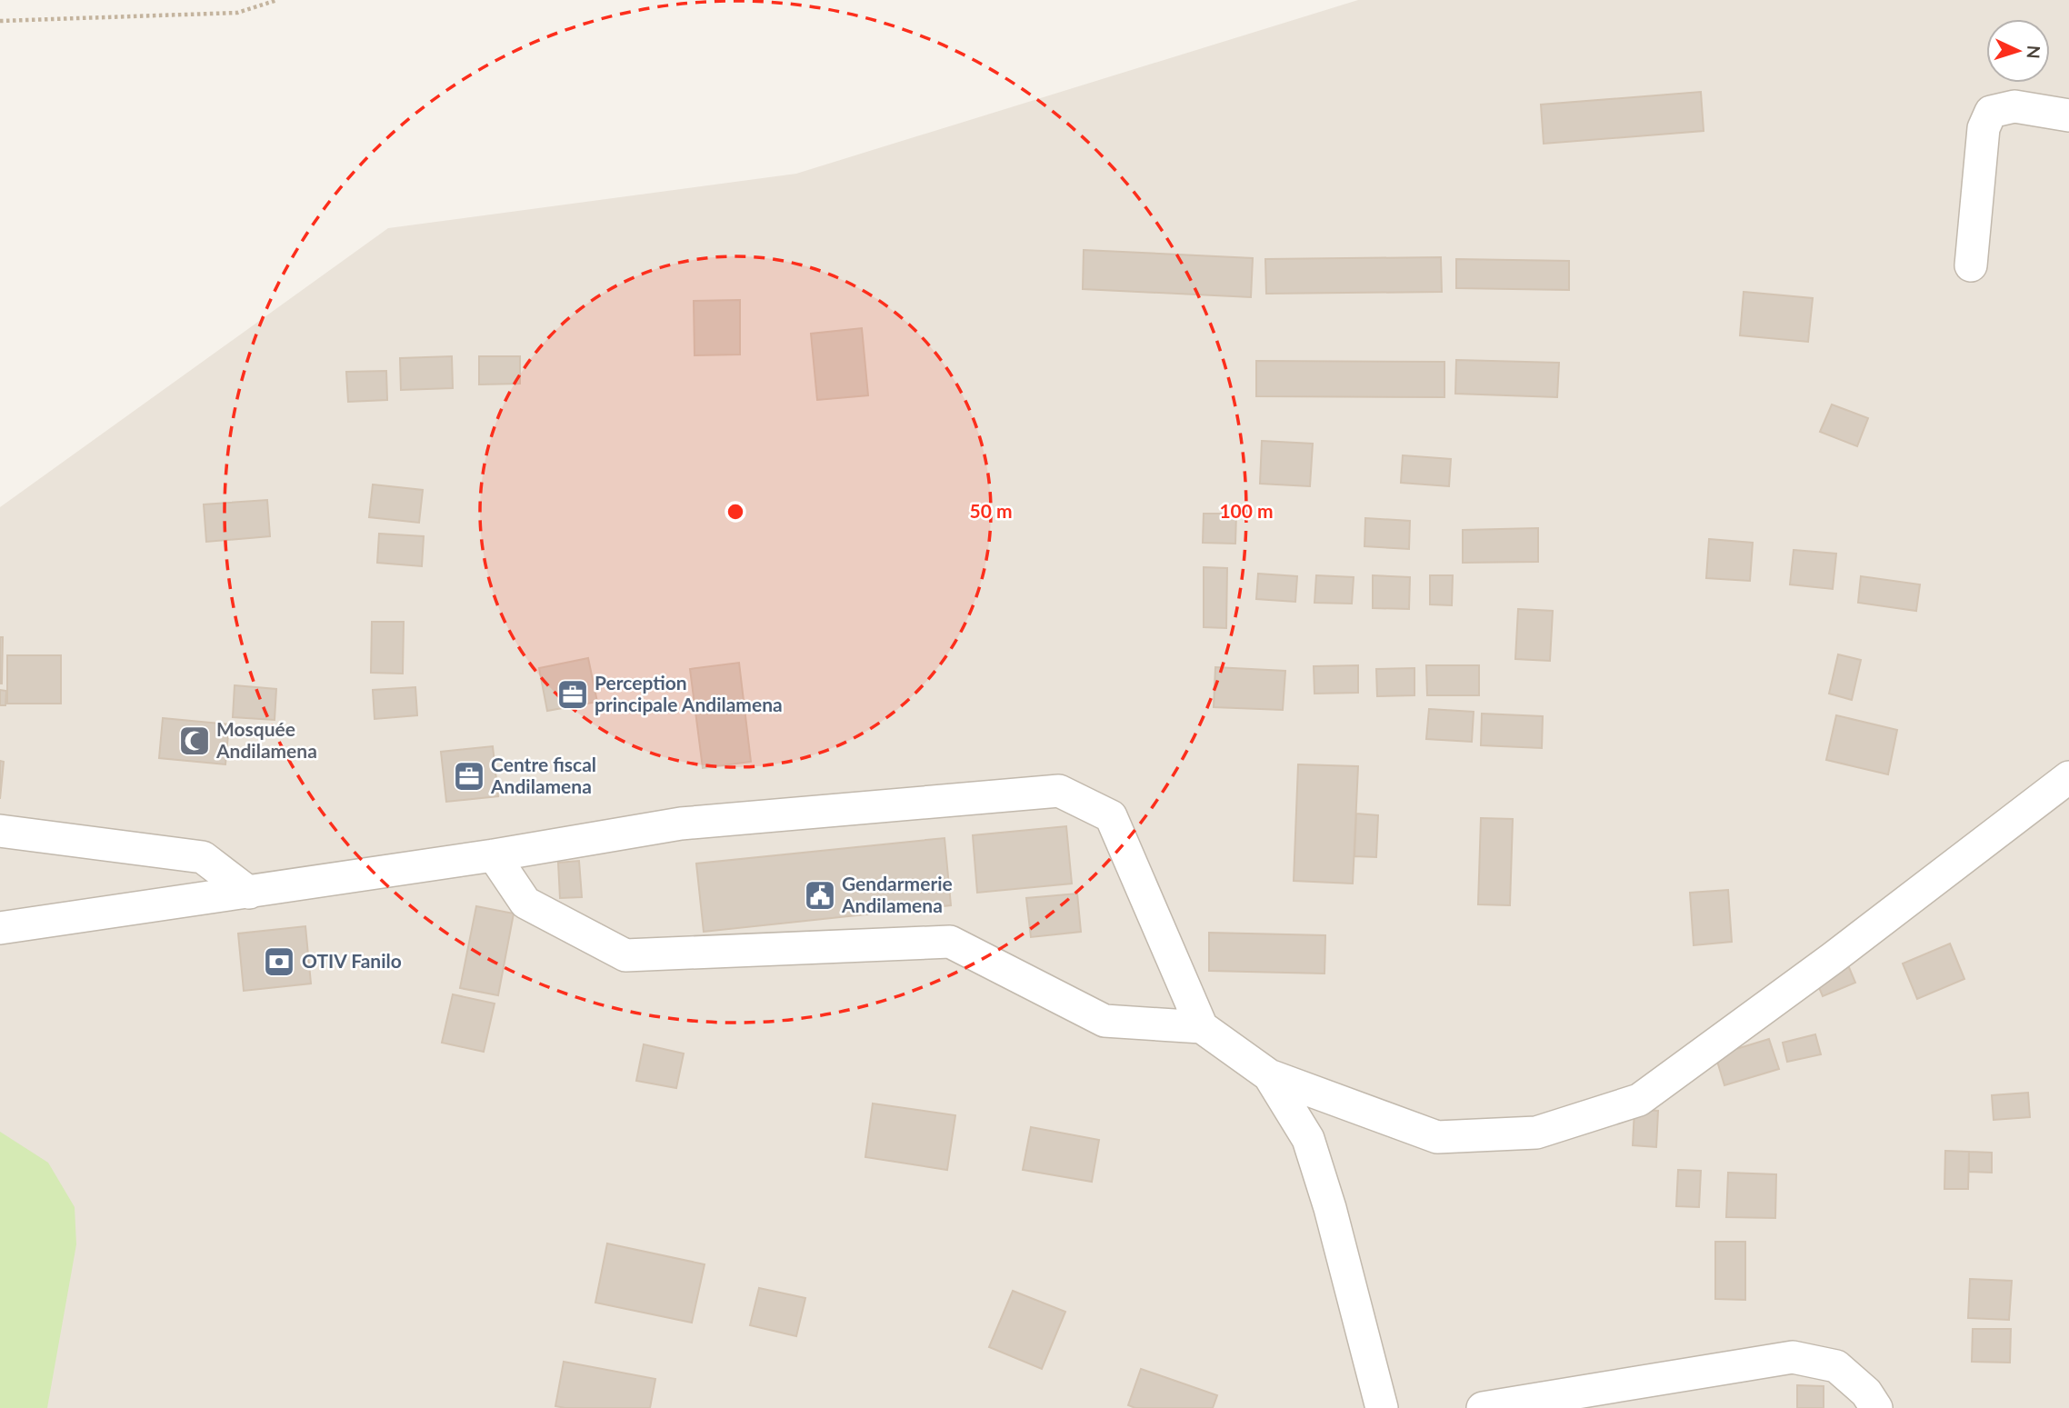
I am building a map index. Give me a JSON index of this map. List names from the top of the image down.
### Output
{
  "places": {
    "office": ["Perception principale Andilamena", "Centre fiscal Andilamena"],
    "mosque": ["Mosquée Andilamena"],
    "public building": ["Gendarmerie Andilamena"],
    "bank": ["OTIV Fanilo"]
  },
  "north": "right",
  "rings": ["50 m", "100 m"]
}
